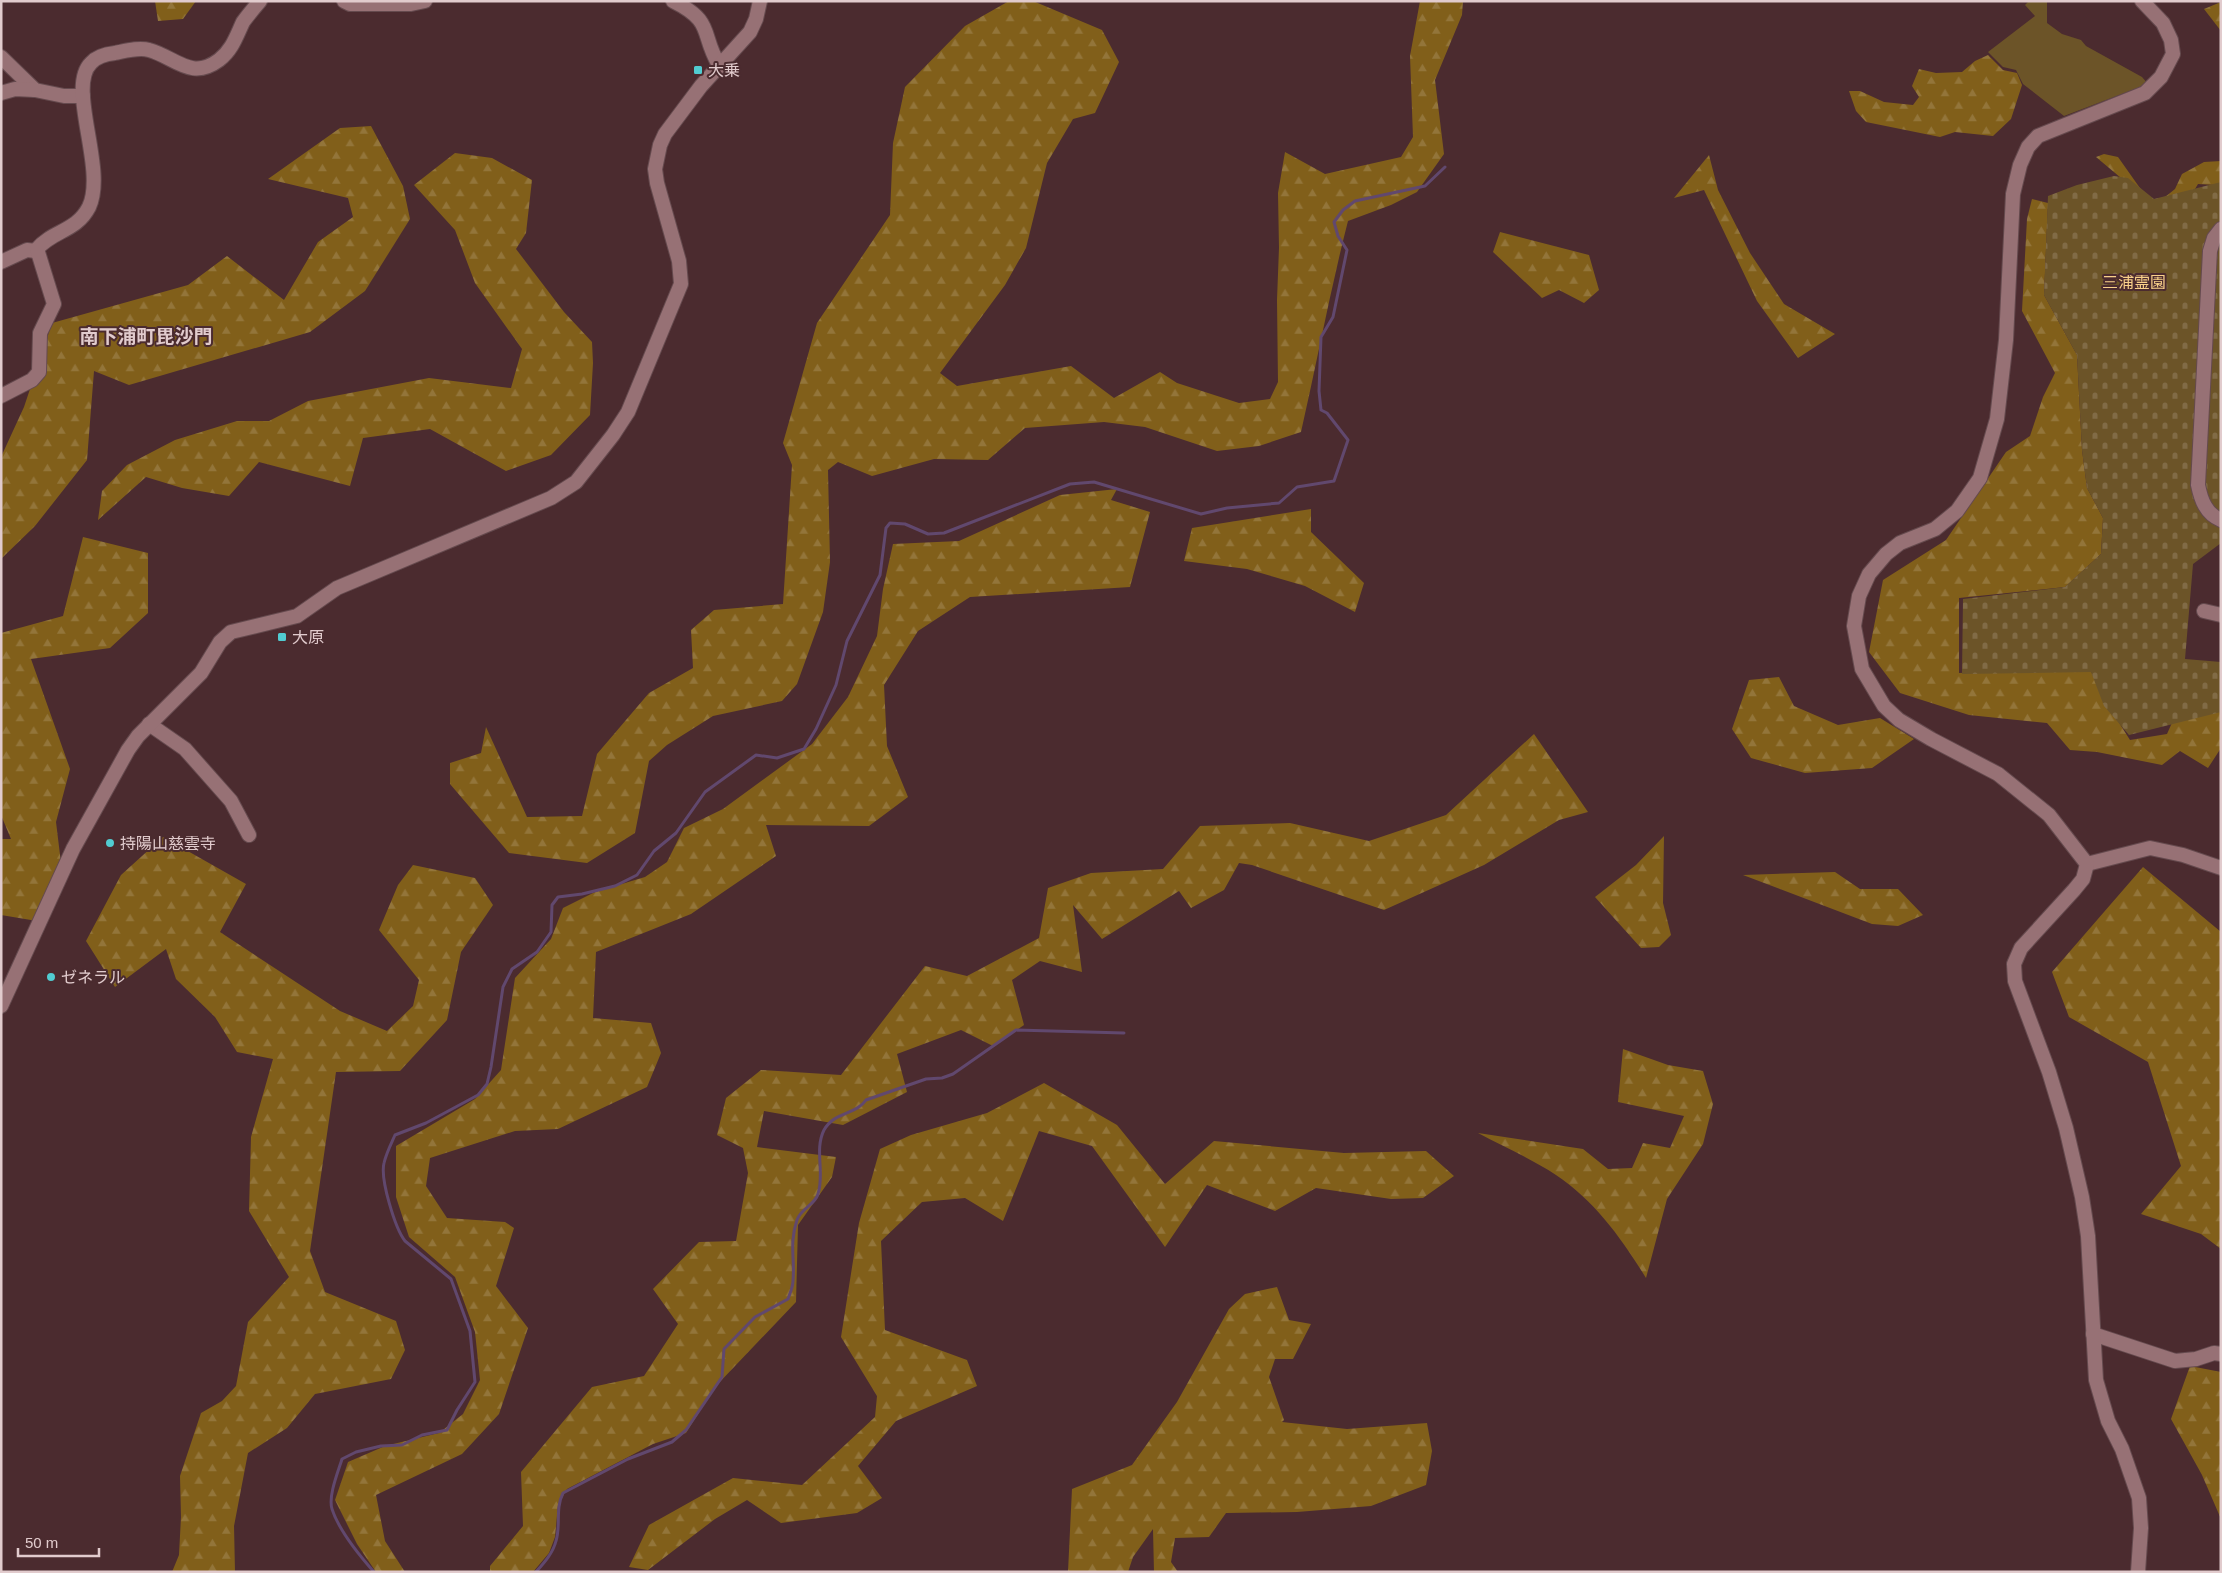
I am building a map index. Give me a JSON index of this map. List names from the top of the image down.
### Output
{
  "districts": ["南下浦町毘沙門"],
  "parks": ["三浦霊園"],
  "places": {
    "transit": ["大乗", "大原"],
    "other": ["持陽山慈雲寺", "ゼネラル"]
  },
  "scale_bar": "50 m"
}
